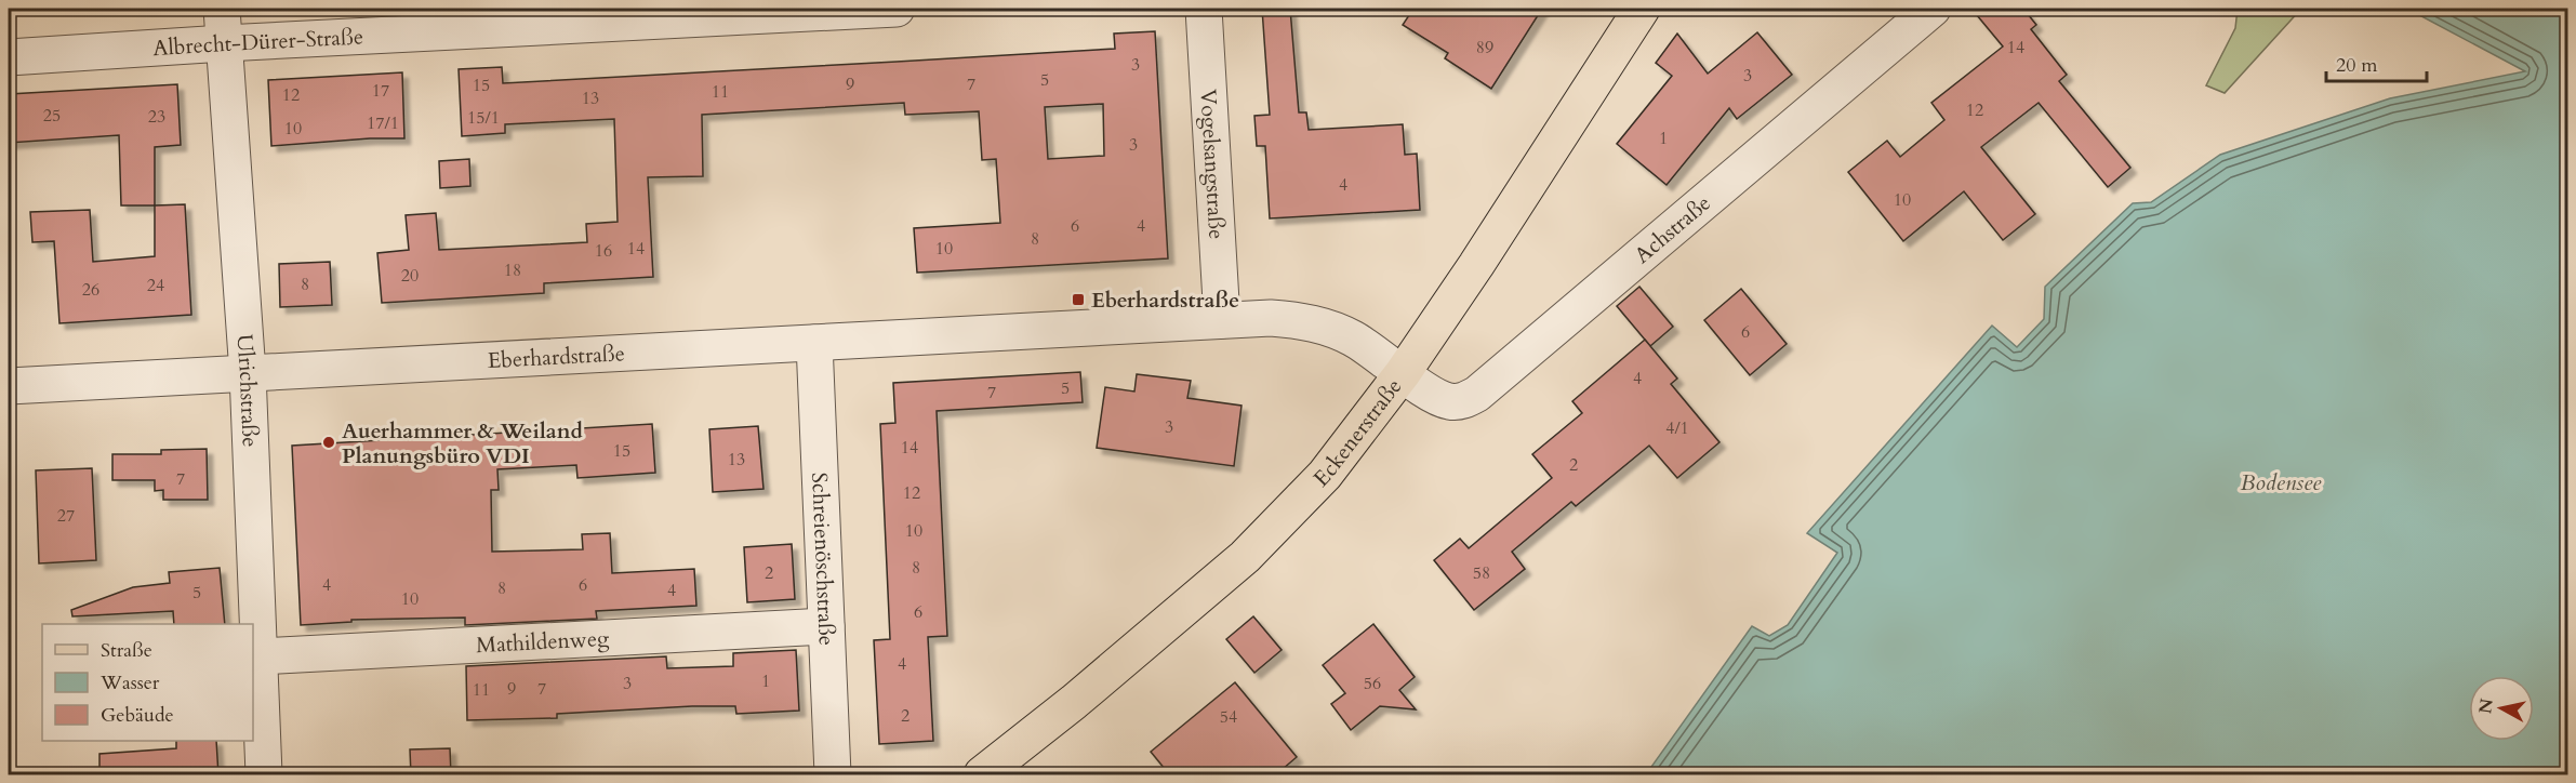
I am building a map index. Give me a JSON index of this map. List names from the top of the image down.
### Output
{
  "streets": {
    "main road": ["Eckenerstraße"],
    "street": [
      "Albrecht-Dürer-Straße",
      "Vogelsangstraße",
      "Achstraße",
      "Eberhardstraße",
      "Ulrichstraße",
      "Schreienöschstraße",
      "Mathildenweg"
    ]
  },
  "crossings": [
    ["Albrecht-Dürer-Straße", "Ulrichstraße"],
    ["Vogelsangstraße", "Eberhardstraße"],
    ["Achstraße", "Eberhardstraße"],
    ["Achstraße", "Eckenerstraße"],
    ["Eberhardstraße", "Ulrichstraße"],
    ["Eberhardstraße", "Eckenerstraße"],
    ["Eberhardstraße", "Schreienöschstraße"],
    ["Ulrichstraße", "Mathildenweg"],
    ["Schreienöschstraße", "Mathildenweg"]
  ],
  "water": ["Bodensee"],
  "places": {
    "transit": ["Eberhardstraße"],
    "other": ["Auerhammer & Weiland Planungsbüro VDI"]
  },
  "house_numbers": [
    "89",
    "14",
    "3",
    "3",
    "5",
    "9",
    "7",
    "15",
    "17",
    "11",
    "12",
    "13",
    "12",
    "25",
    "23",
    "15/1",
    "17/1",
    "10",
    "1",
    "3",
    "4",
    "10",
    "6",
    "4",
    "8",
    "14",
    "10",
    "16",
    "18",
    "20",
    "8",
    "24",
    "26",
    "6",
    "4",
    "5",
    "7",
    "3",
    "4/1",
    "14",
    "15",
    "13",
    "2",
    "7",
    "12",
    "27",
    "10",
    "8",
    "2",
    "58",
    "4",
    "6",
    "8",
    "4",
    "5",
    "10",
    "6",
    "4",
    "1",
    "3",
    "56",
    "9",
    "7",
    "11",
    "2",
    "54"
  ],
  "legend": ["Straße", "Wasser", "Gebäude"],
  "scale_bar": "20 m",
  "north": "left"
}
